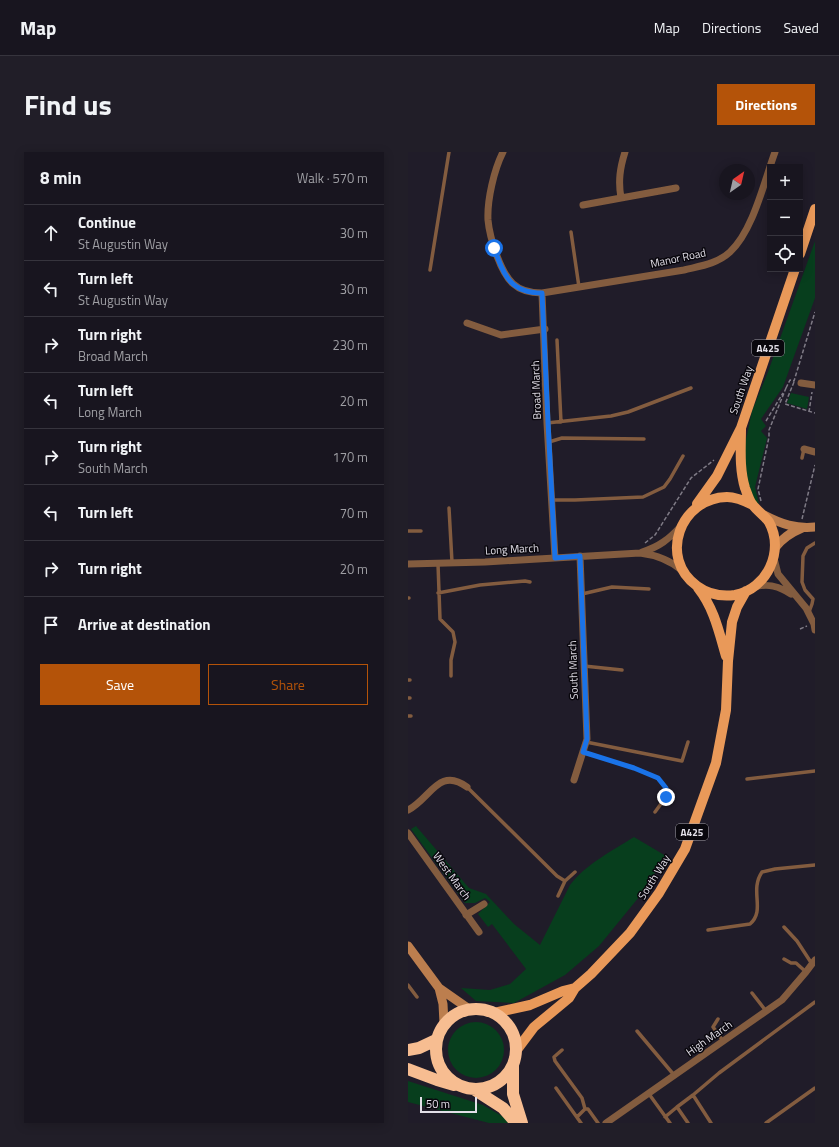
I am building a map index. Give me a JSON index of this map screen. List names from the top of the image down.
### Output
{
  "streets": {
    "main road": ["A425", "South Way"],
    "street": [
      "Manor Road",
      "Broad March",
      "Long March",
      "South March",
      "West March",
      "High March"
    ]
  },
  "crossings": [
    ["Manor Road", "Broad March"],
    ["Broad March", "Long March"],
    ["South Way", "Long March"],
    ["Long March", "South March"]
  ],
  "scale_bar": "50 m",
  "north": "top right",
  "page": {
    "header": "Map",
    "nav": ["Map", "Directions", "Saved"],
    "title": "Find us",
    "buttons": [
      "Directions",
      ["Save", "Share"]
    ],
    "heading": ["8 min", "Walk · 570 m"],
    "map_buttons": ["+", "−"],
    "list": [
      ["Continue", "St Augustin Way", "30 m"],
      ["Turn left", "St Augustin Way", "30 m"],
      ["Turn right", "Broad March", "230 m"],
      ["Turn left", "Long March", "20 m"],
      ["Turn right", "South March", "170 m"],
      ["Turn left", "70 m"],
      ["Turn right", "20 m"],
      "Arrive at destination"
    ],
    "scale": "50 m"
  }
}
